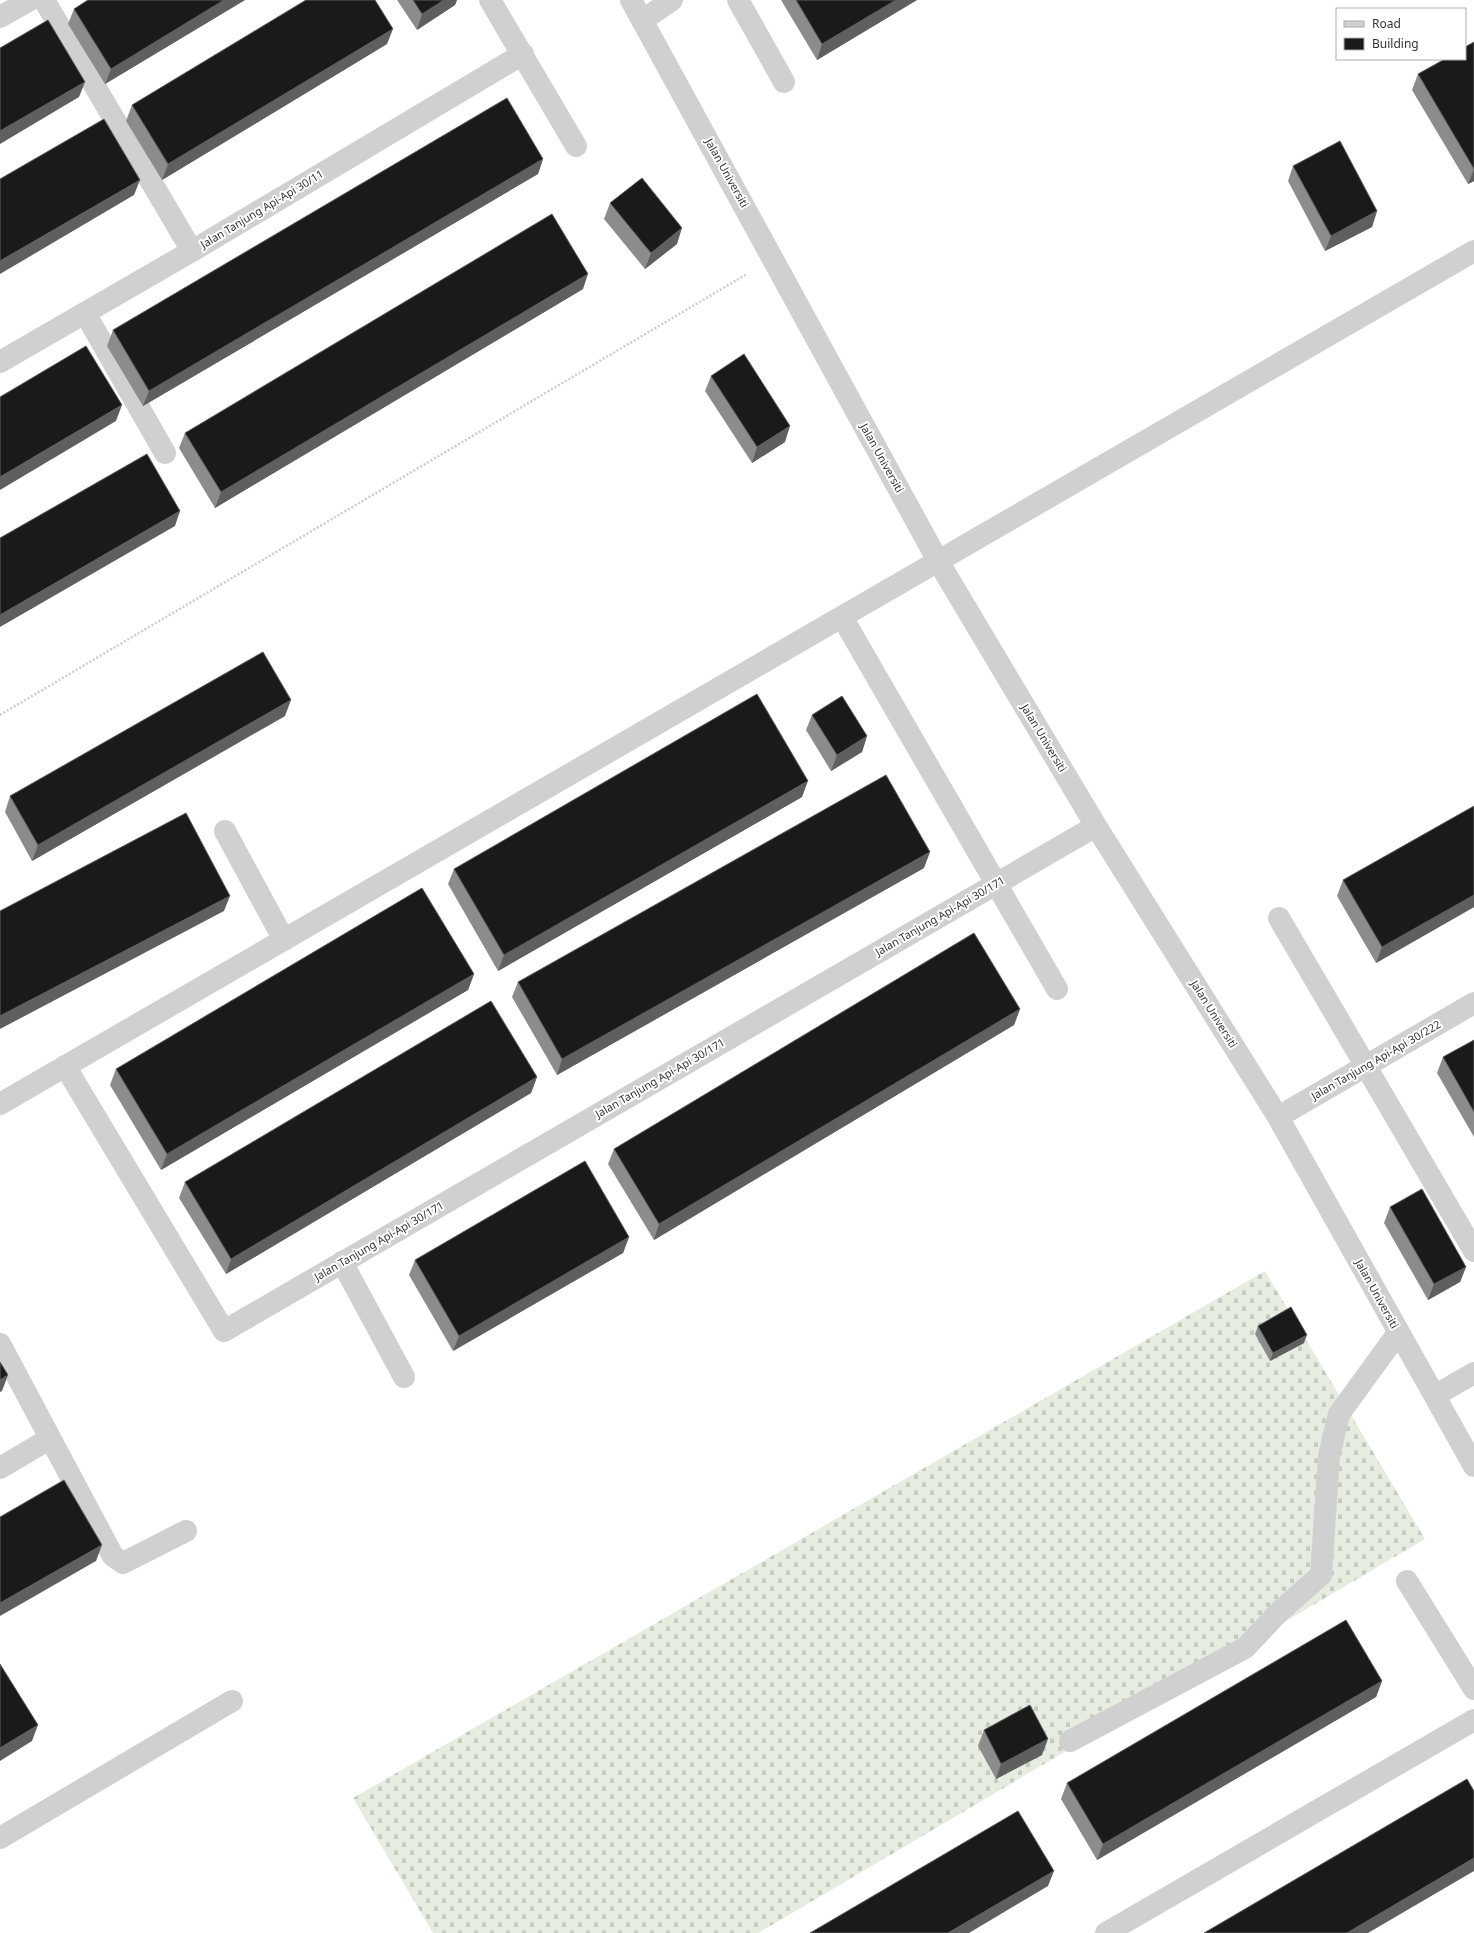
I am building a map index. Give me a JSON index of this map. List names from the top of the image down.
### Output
{
  "streets": {
    "street": [
      "Jalan Universiti",
      "Jalan Tanjung Api-Api 30/11",
      "Jalan Tanjung Api-Api 30/171",
      "Jalan Tanjung Api-Api 30/222"
    ]
  },
  "crossings": [
    ["Jalan Universiti", "Jalan Tanjung Api-Api 30/171"],
    ["Jalan Universiti", "Jalan Tanjung Api-Api 30/222"]
  ],
  "legend": ["Road", "Building"]
}
